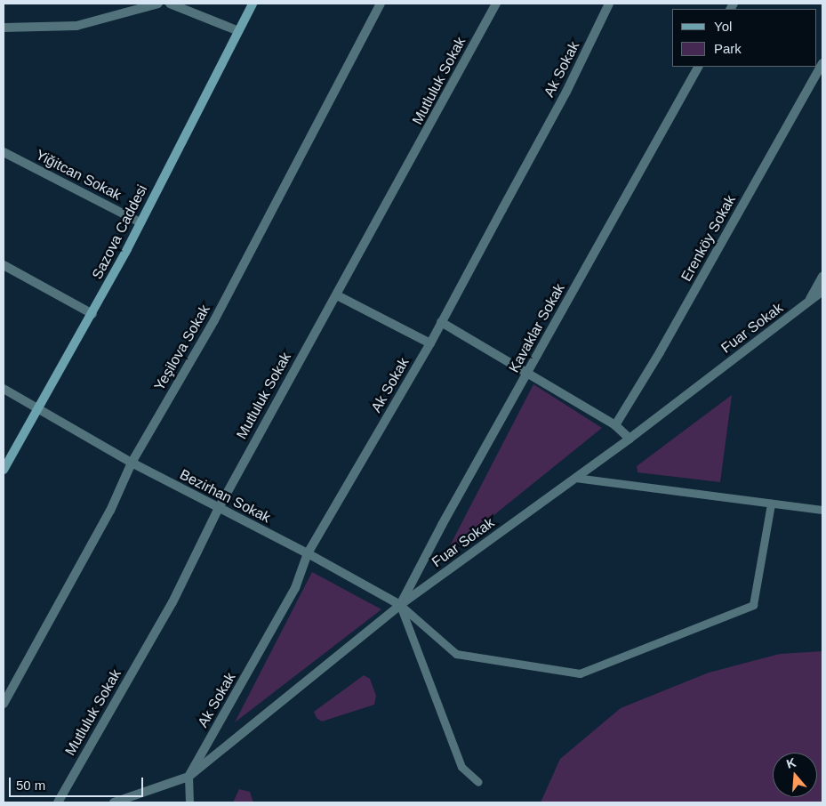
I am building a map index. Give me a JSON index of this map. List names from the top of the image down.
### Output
{
  "streets": {
    "street": [
      "Ak Sokak",
      "Mutluluk Sokak",
      "Yiğitcan Sokak",
      "Sazova Caddesi",
      "Erenköy Sokak",
      "Kavaklar Sokak",
      "Fuar Sokak",
      "Yeşilova Sokak",
      "Bezirhan Sokak"
    ]
  },
  "crossings": [
    ["Ak Sokak", "Fuar Sokak"],
    ["Ak Sokak", "Bezirhan Sokak"],
    ["Mutluluk Sokak", "Bezirhan Sokak"],
    ["Yiğitcan Sokak", "Sazova Caddesi"],
    ["Sazova Caddesi", "Bezirhan Sokak"],
    ["Kavaklar Sokak", "Fuar Sokak"],
    ["Kavaklar Sokak", "Bezirhan Sokak"],
    ["Fuar Sokak", "Bezirhan Sokak"],
    ["Yeşilova Sokak", "Bezirhan Sokak"]
  ],
  "legend": ["Yol", "Park"],
  "scale_bar": "50 m",
  "north": "top"
}
